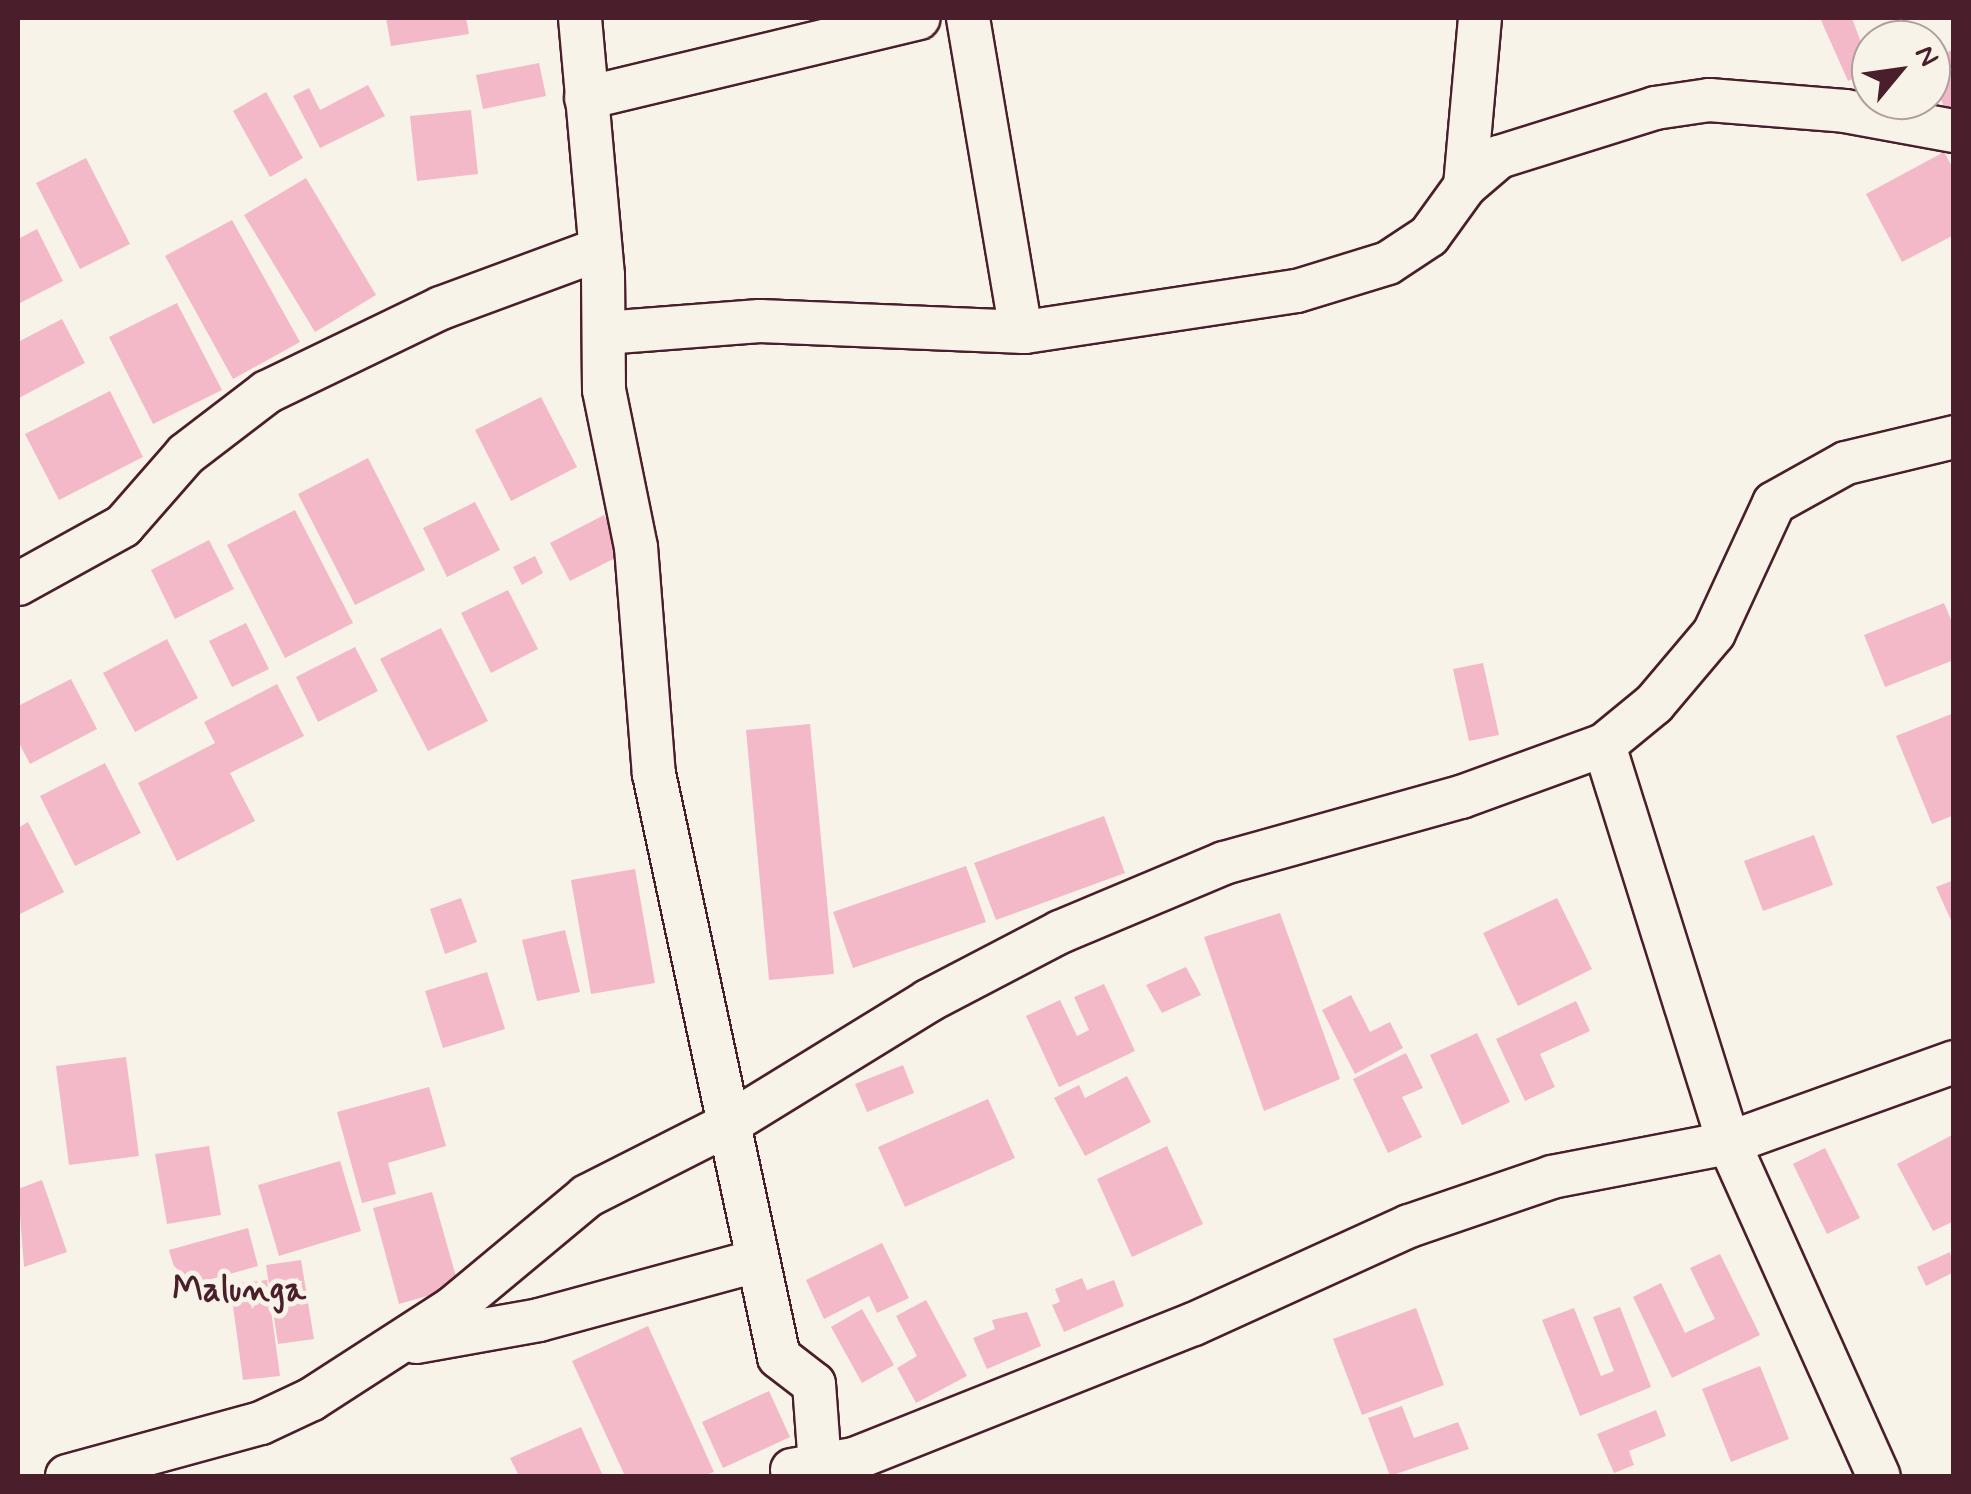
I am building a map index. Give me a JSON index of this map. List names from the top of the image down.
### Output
{
  "districts": ["Malunga"],
  "north": "top right"
}
